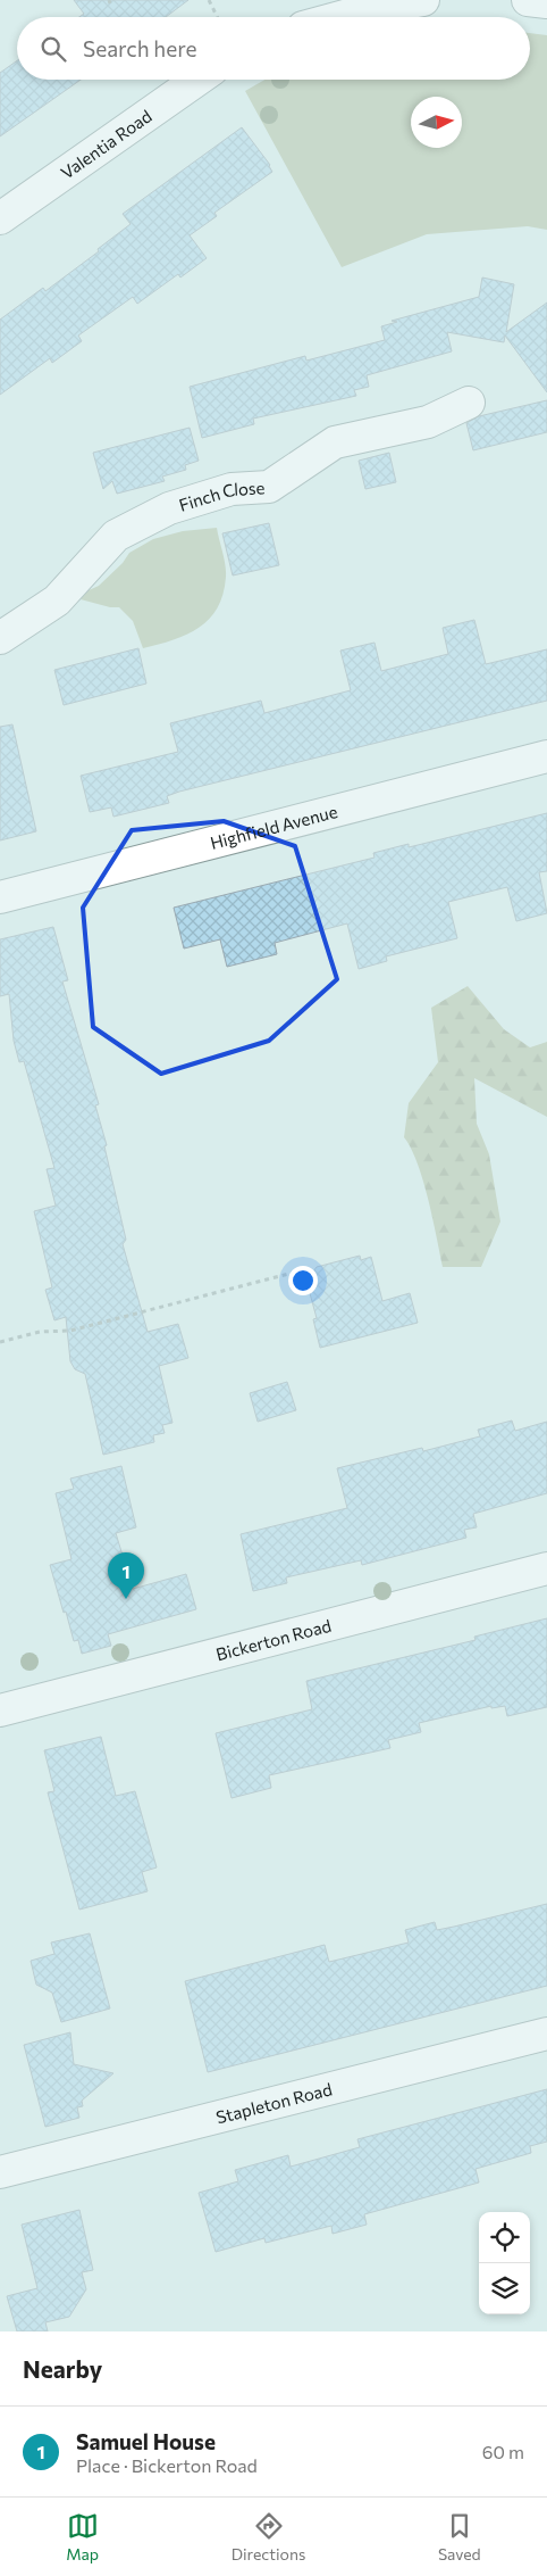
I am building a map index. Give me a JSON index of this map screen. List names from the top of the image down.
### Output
{
  "streets": {
    "street": [
      "Valentia Road",
      "Finch Close",
      "Highfield Avenue",
      "Bickerton Road",
      "Stapleton Road"
    ]
  },
  "north": "right",
  "page": {
    "search": "Search here",
    "pins": "1",
    "heading": "Nearby",
    "list": [
      {
        "mark": "1",
        "name": "Samuel House",
        "note": "Place · Bickerton Road",
        "value": "60 m"
      }
    ],
    "nav": ["Map", "Directions", "Saved"]
  }
}
